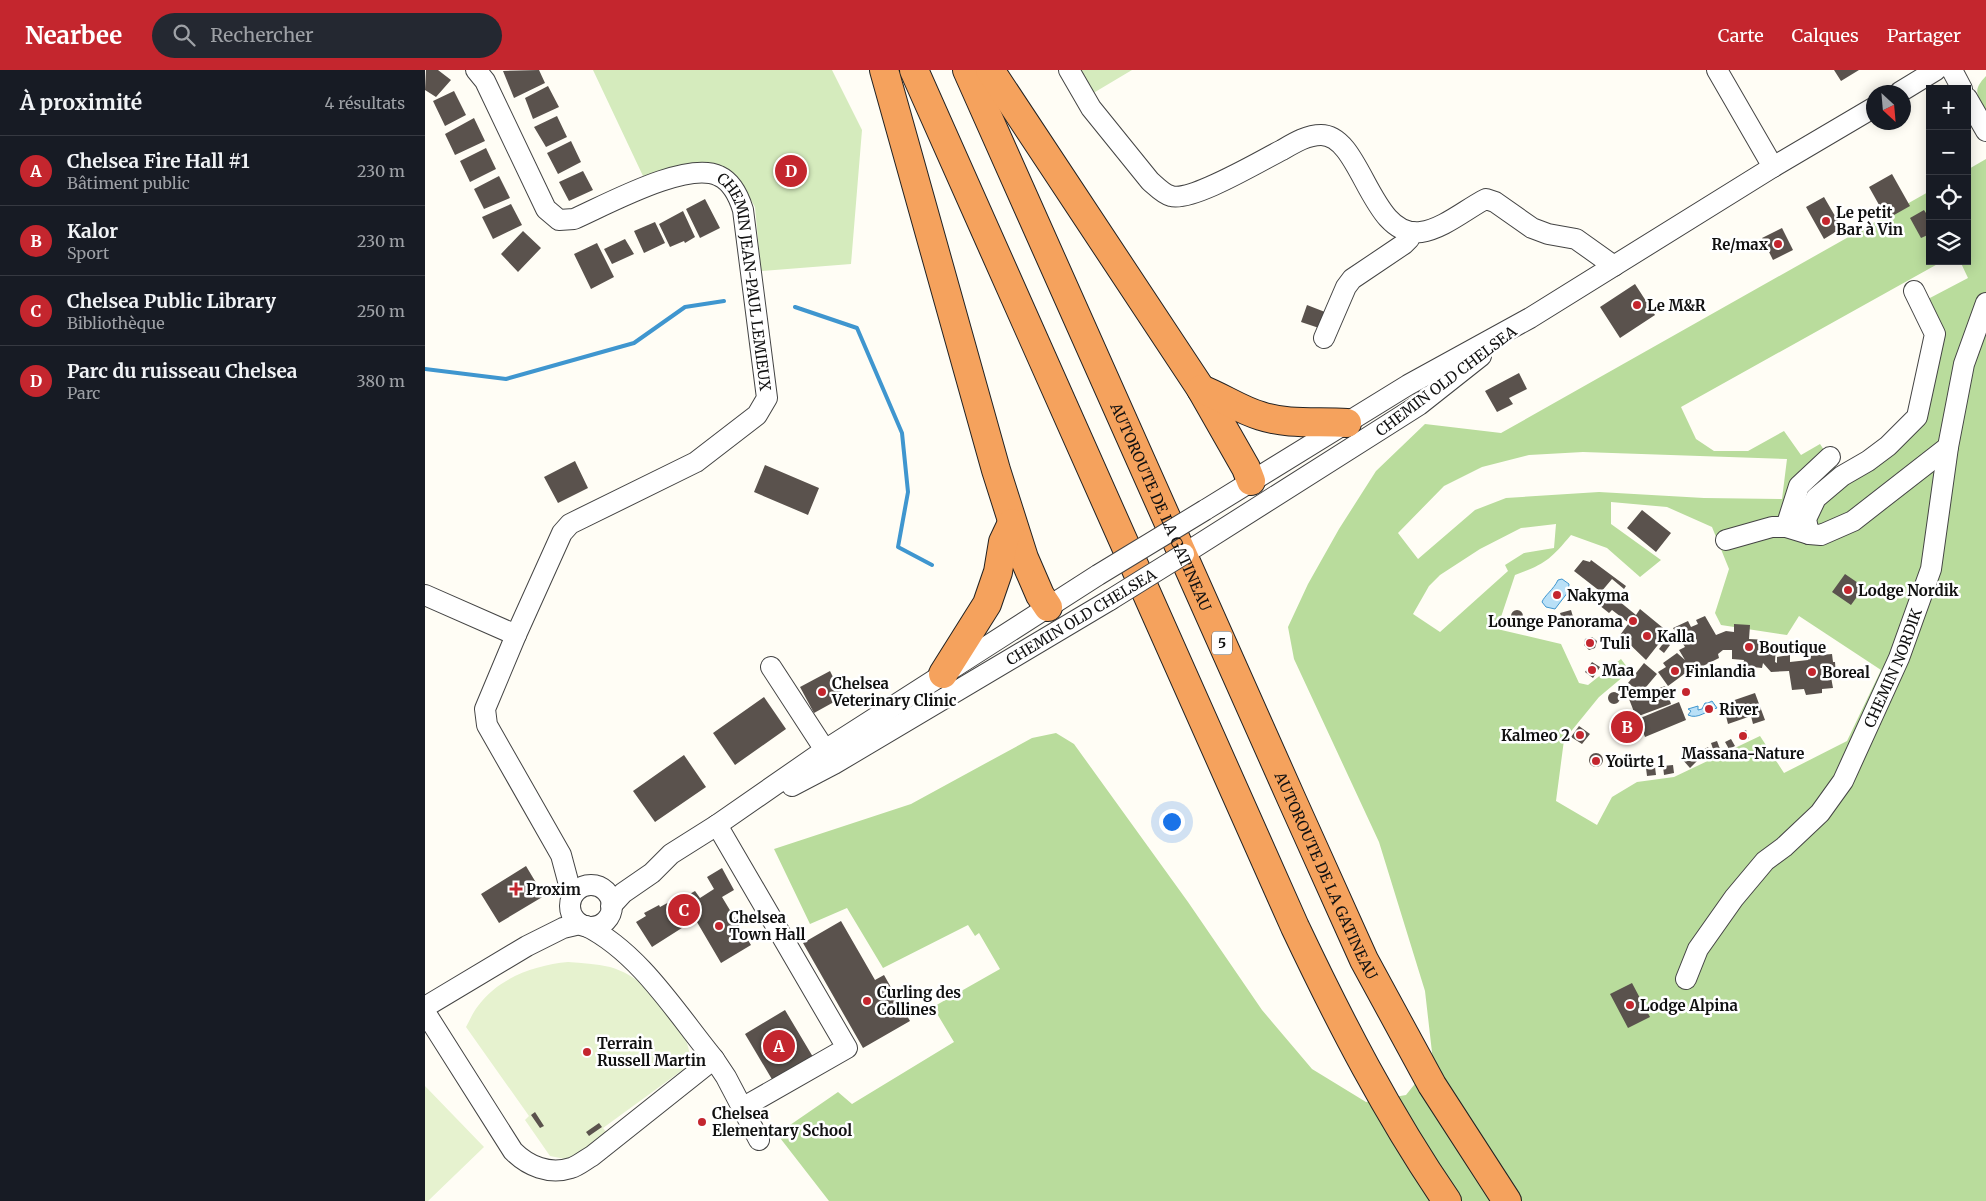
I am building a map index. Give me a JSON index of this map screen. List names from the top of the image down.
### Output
{
  "streets": {
    "highway": ["AUTOROUTE DE LA GATINEAU", "5"],
    "street": ["CHEMIN JEAN-PAUL LEMIEUX", "CHEMIN OLD CHELSEA", "CHEMIN NORDIK"]
  },
  "crossings": [
    ["CHEMIN JEAN-PAUL LEMIEUX", "CHEMIN OLD CHELSEA"]
  ],
  "places": {
    "other": [
      "Le petit Bar à Vin",
      "Re/max",
      "Le M&R",
      "Lodge Nordik",
      "Nakyma",
      "Lounge Panorama",
      "Kalla",
      "Tuli",
      "Boutique",
      "Maa",
      "Finlandia",
      "Boreal",
      "Chelsea Veterinary Clinic",
      "Temper",
      "River",
      "Kalmeo 2",
      "Massana-Nature",
      "Yoürte 1",
      "Chelsea Town Hall",
      "Curling des Collines",
      "Lodge Alpina",
      "Terrain Russell Martin",
      "Chelsea Elementary School"
    ],
    "health": ["Proxim"]
  },
  "north": "bottom right",
  "page": {
    "header": "Nearbee",
    "search": "Rechercher",
    "nav": ["Carte", "Calques", "Partager"],
    "heading": ["À proximité", "4 résultats"],
    "map_buttons": ["+", "−"],
    "list": [
      {
        "mark": "A",
        "name": "Chelsea Fire Hall #1",
        "note": "Bâtiment public",
        "value": "230 m"
      },
      {
        "mark": "B",
        "name": "Kalor",
        "note": "Sport",
        "value": "230 m"
      },
      {
        "mark": "C",
        "name": "Chelsea Public Library",
        "note": "Bibliothèque",
        "value": "250 m"
      },
      {
        "mark": "D",
        "name": "Parc du ruisseau Chelsea",
        "note": "Parc",
        "value": "380 m"
      }
    ],
    "pins": [
      "D",
      "B",
      "C",
      "A"
    ]
  }
}
